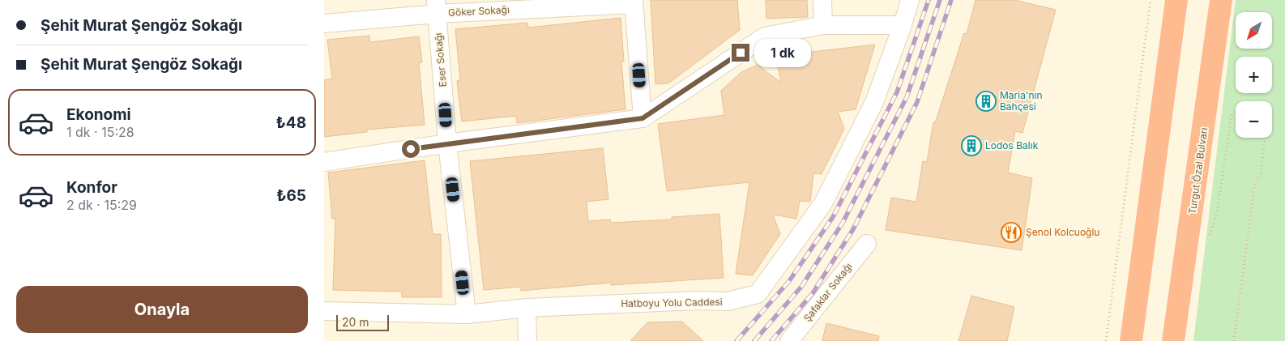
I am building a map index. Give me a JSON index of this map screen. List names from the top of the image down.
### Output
{
  "streets": {
    "highway": ["Turgut Özal Bulvarı"],
    "street": [
      "Göker Sokağı",
      "Eser Sokağı",
      "Şafaklar Sokağı",
      "Hatboyu Yolu Caddesi"
    ]
  },
  "crossings": [
    ["Göker Sokağı", "Eser Sokağı"],
    ["Eser Sokağı", "Hatboyu Yolu Caddesi"]
  ],
  "places": {
    "building": ["Maria'nın Bahçesi", "Lodos Balık"],
    "restaurant": ["Şenol Kolcuoğlu"]
  },
  "scale_bar": "20 m",
  "north": "bottom left",
  "page": {
    "banner": ["Şehit Murat Şengöz Sokağı", "Şehit Murat Şengöz Sokağı"],
    "map_buttons": ["+", "−"],
    "bubble": "1 dk",
    "list": [
      {
        "name": "Ekonomi",
        "note": "1 dk · 15:28",
        "value": "₺48"
      },
      {
        "name": "Konfor",
        "note": "2 dk · 15:29",
        "value": "₺65"
      }
    ],
    "buttons": "Onayla",
    "scale": "20 m"
  }
}
